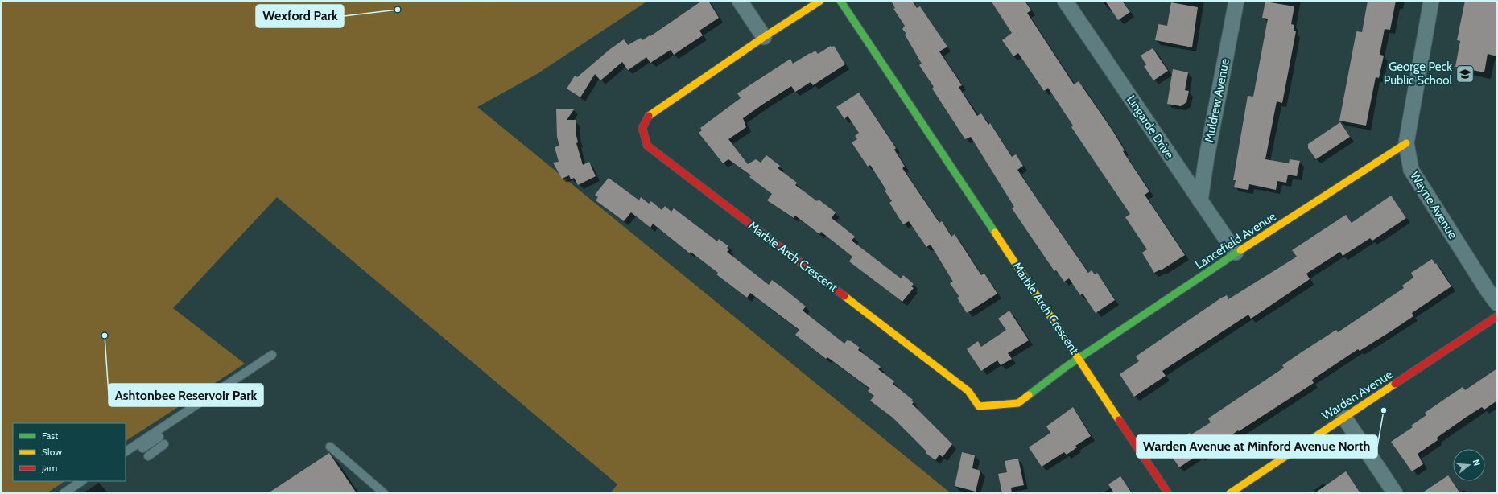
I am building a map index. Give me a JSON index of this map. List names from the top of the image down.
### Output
{
  "streets": {
    "street": [
      "Muldrew Avenue",
      "Lingarde Drive",
      "Wayne Avenue",
      "Lancefield Avenue",
      "Marble Arch Crescent",
      "Warden Avenue"
    ]
  },
  "crossings": [
    ["Muldrew Avenue", "Lingarde Drive"],
    ["Lingarde Drive", "Lancefield Avenue"],
    ["Wayne Avenue", "Lancefield Avenue"],
    ["Lancefield Avenue", "Marble Arch Crescent"]
  ],
  "places": {
    "other": ["Wexford Park", "Ashtonbee Reservoir Park", "Warden Avenue at Minford Avenue North"],
    "school or university": ["George Peck Public School"]
  },
  "legend": ["Fast", "Slow", "Jam"],
  "north": "right"
}
